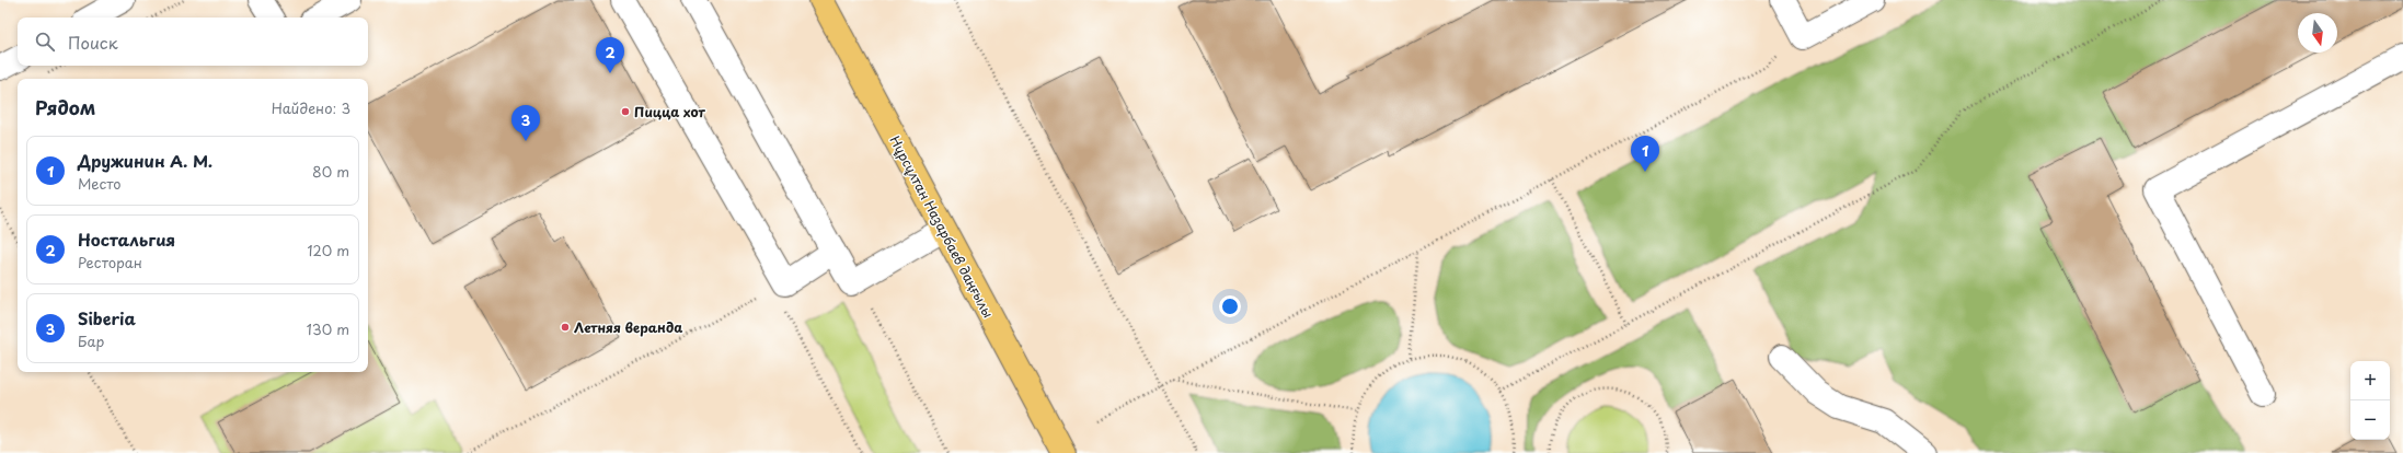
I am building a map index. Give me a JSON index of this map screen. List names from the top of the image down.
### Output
{
  "streets": {
    "main road": ["Нұрсұлтан Назарбаев даңғылы"]
  },
  "places": ["Пицца хот", "Летняя веранда"],
  "north": "bottom",
  "page": {
    "search": "Поиск",
    "pins": ["2", "3", "1"],
    "heading": ["Рядом", "Найдено: 3"],
    "list": [
      {
        "mark": "1",
        "name": "Дружинин А. М.",
        "note": "Место",
        "value": "80 m"
      },
      {
        "mark": "2",
        "name": "Ностальгия",
        "note": "Ресторан",
        "value": "120 m"
      },
      {
        "mark": "3",
        "name": "Siberia",
        "note": "Бар",
        "value": "130 m"
      }
    ],
    "map_buttons": ["+", "−"]
  }
}
